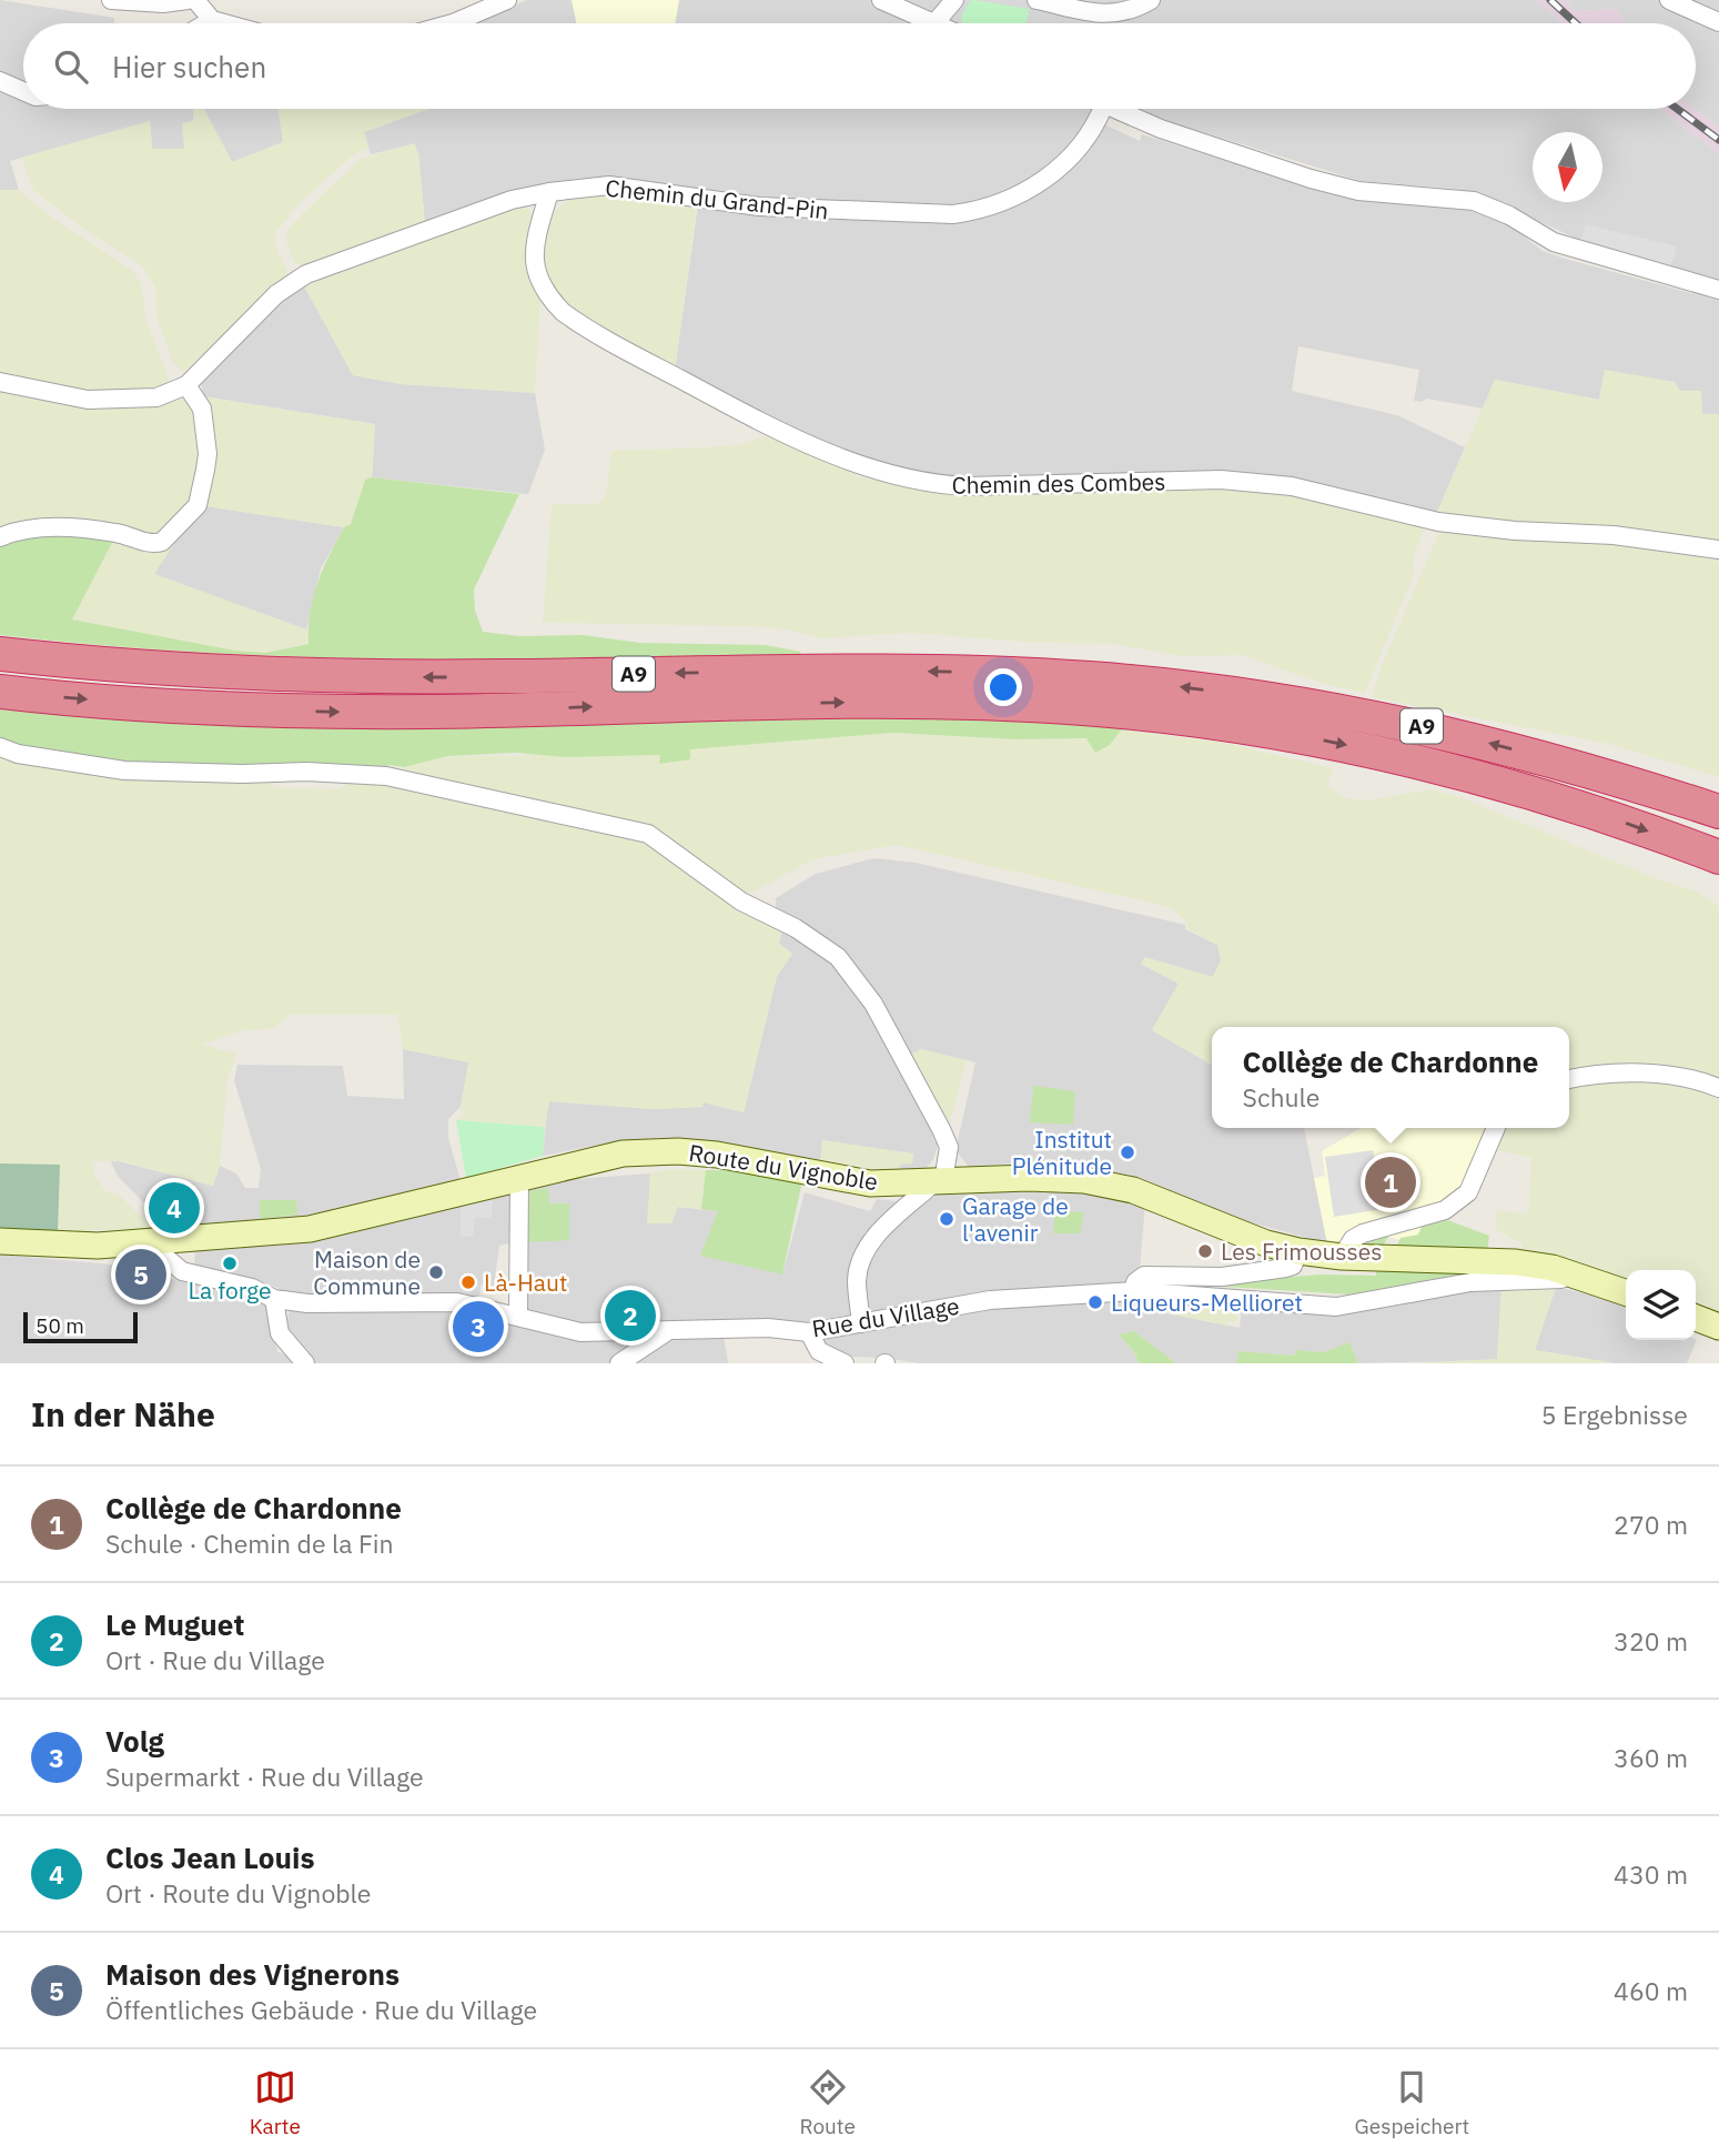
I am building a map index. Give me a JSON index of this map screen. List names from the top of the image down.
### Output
{
  "streets": {
    "highway": ["A9"],
    "street": [
      "Chemin du Grand-Pin",
      "Chemin des Combes",
      "Route du Vignoble",
      "Rue du Village"
    ]
  },
  "crossings": [
    ["Chemin du Grand-Pin", "Chemin des Combes"],
    ["Route du Vignoble", "Rue du Village"]
  ],
  "places": [
    "Institut Plénitude",
    "Garage de l'avenir",
    "Les Frimousses",
    "La forge",
    "Maison de Commune",
    "Là-Haut",
    "Liqueurs-Mellioret"
  ],
  "scale_bar": "50 m",
  "north": "bottom",
  "page": {
    "search": "Hier suchen",
    "popup": ["Collège de Chardonne", "Schule"],
    "pins": [
      "1",
      "4",
      "5",
      "2",
      "3"
    ],
    "scale": "50 m",
    "heading": ["In der Nähe", "5 Ergebnisse"],
    "list": [
      {
        "mark": "1",
        "name": "Collège de Chardonne",
        "note": "Schule · Chemin de la Fin",
        "value": "270 m"
      },
      {
        "mark": "2",
        "name": "Le Muguet",
        "note": "Ort · Rue du Village",
        "value": "320 m"
      },
      {
        "mark": "3",
        "name": "Volg",
        "note": "Supermarkt · Rue du Village",
        "value": "360 m"
      },
      {
        "mark": "4",
        "name": "Clos Jean Louis",
        "note": "Ort · Route du Vignoble",
        "value": "430 m"
      },
      {
        "mark": "5",
        "name": "Maison des Vignerons",
        "note": "Öffentliches Gebäude · Rue du Village",
        "value": "460 m"
      }
    ],
    "nav": ["Karte", "Route", "Gespeichert"]
  }
}
